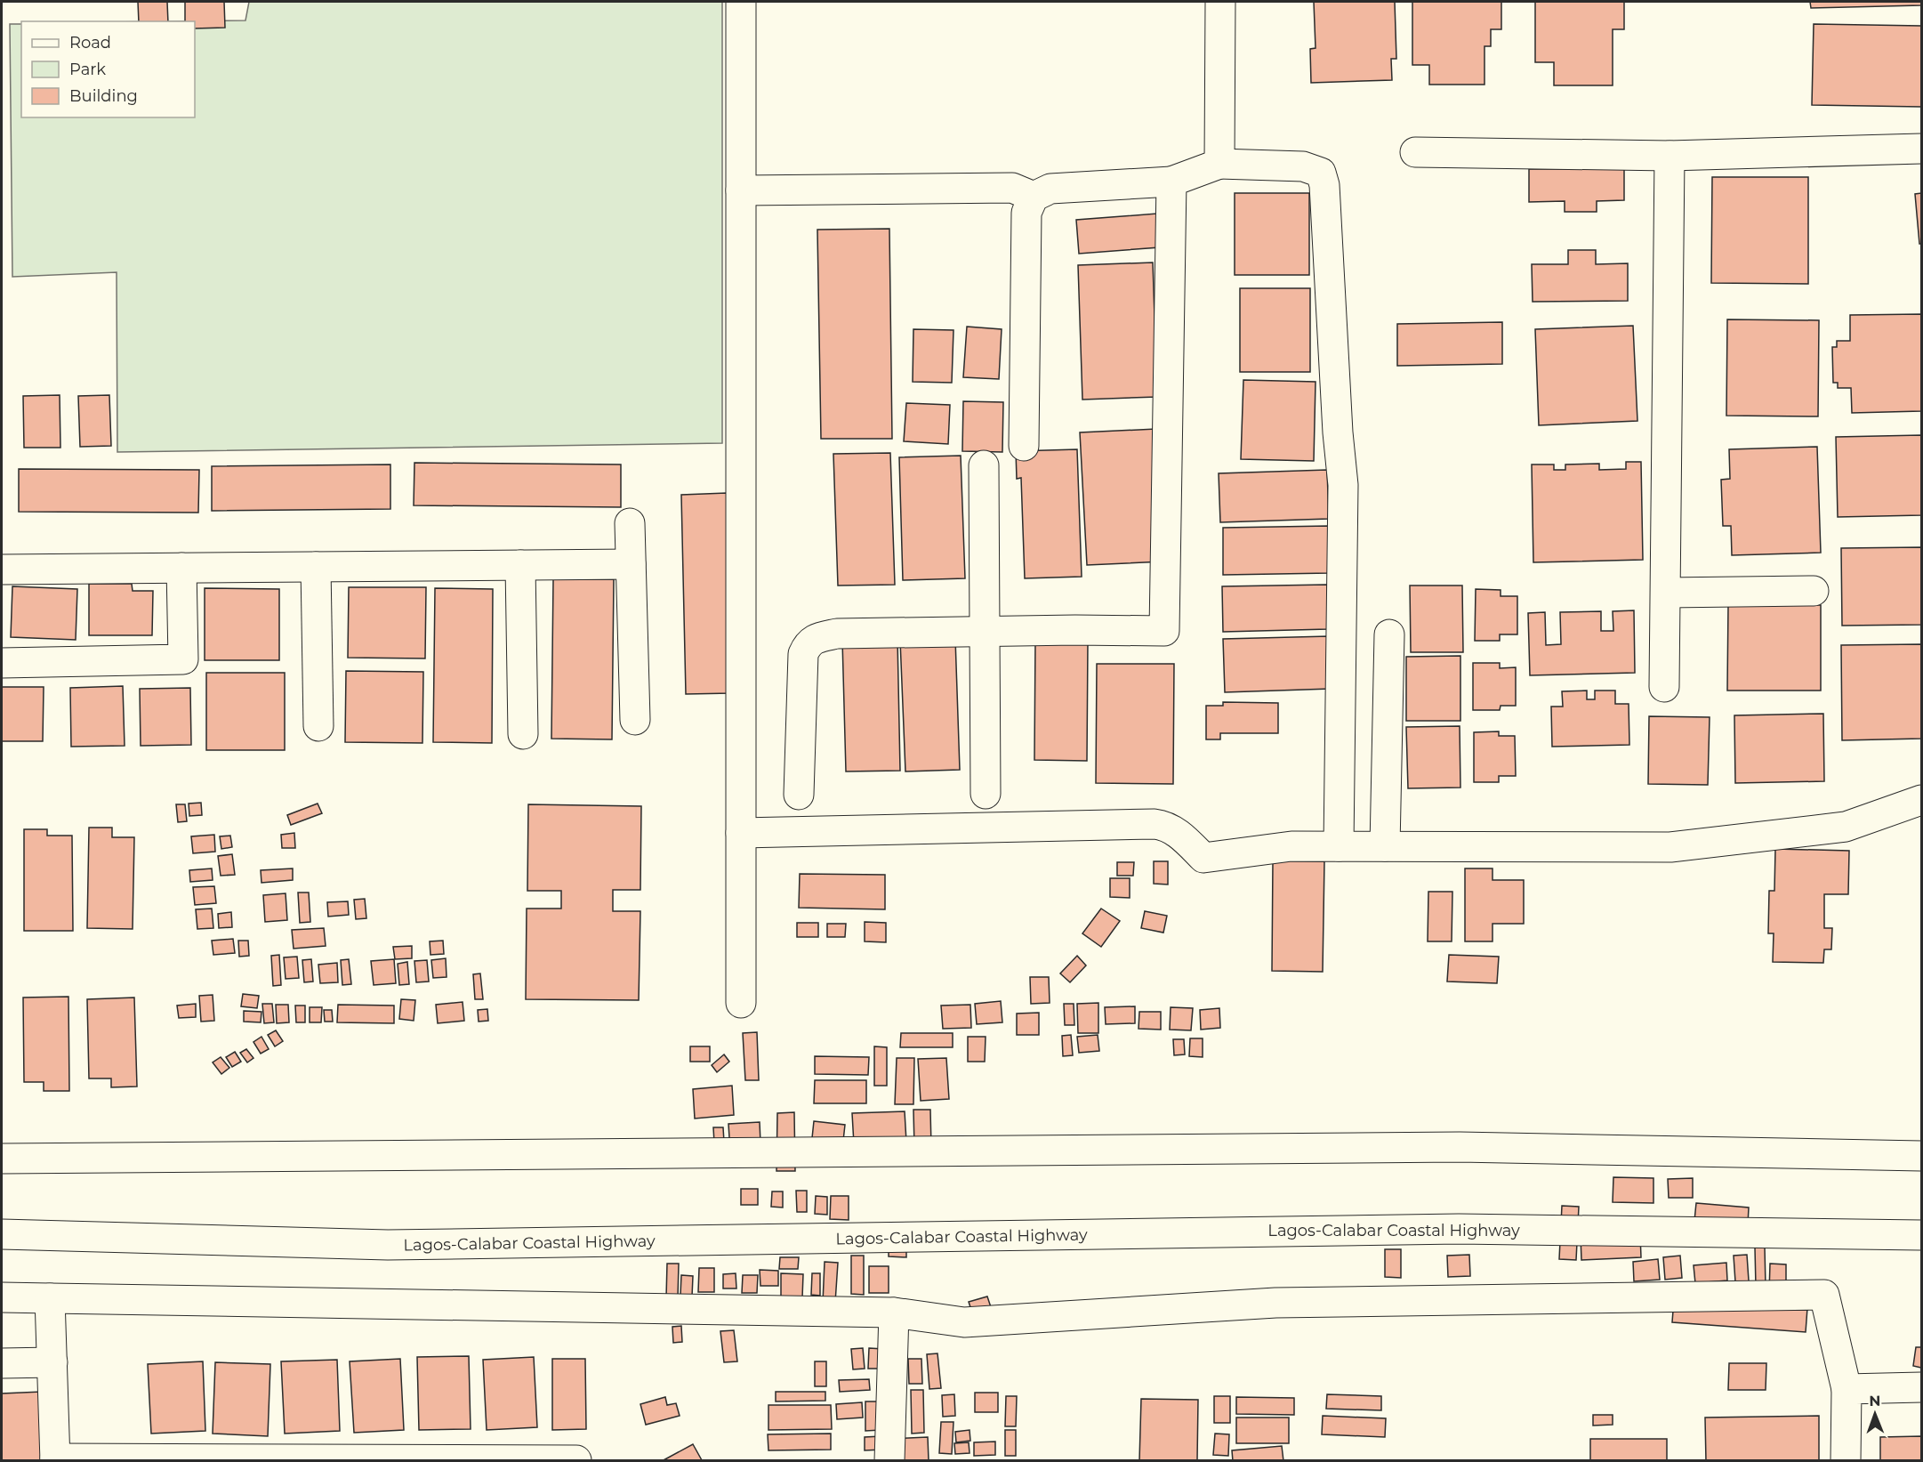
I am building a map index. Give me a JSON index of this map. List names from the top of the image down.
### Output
{
  "streets": {
    "main road": ["Lagos-Calabar Coastal Highway"]
  },
  "legend": ["Road", "Park", "Building"],
  "north": "top"
}
